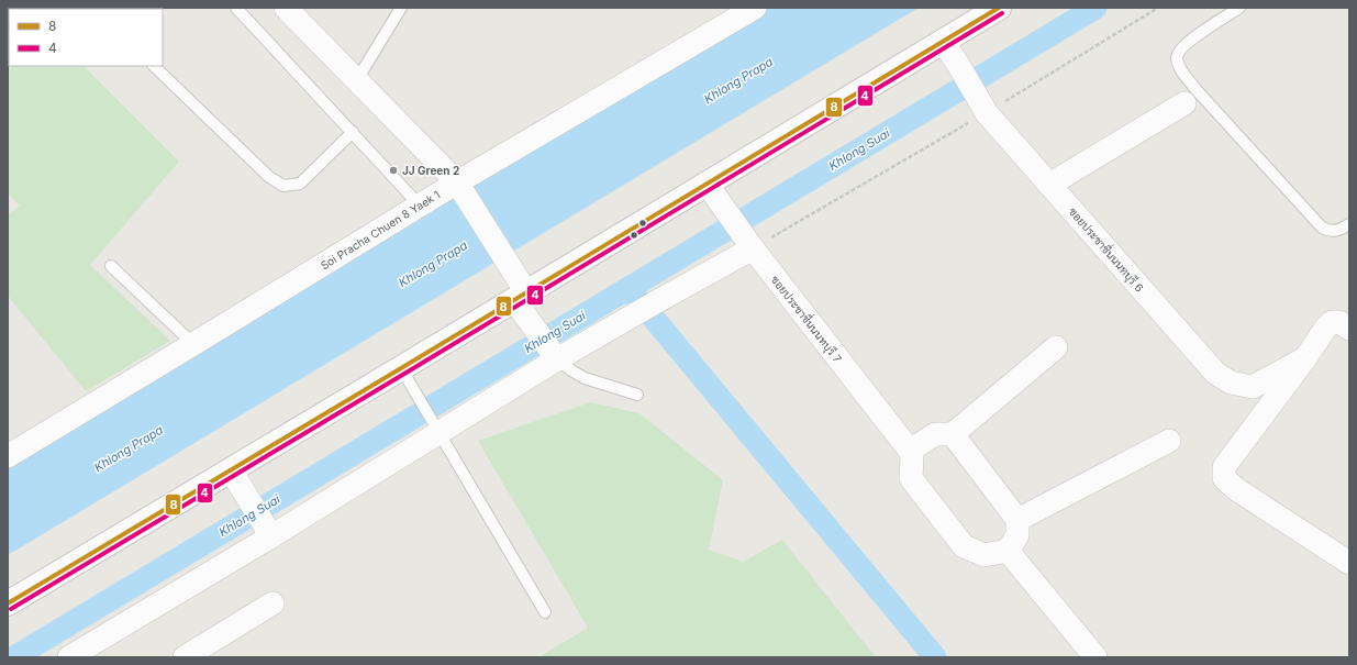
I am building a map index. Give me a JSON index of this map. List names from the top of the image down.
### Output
{
  "streets": {
    "street": ["Soi Pracha Chuen 8 Yaek 1", "ซอยประชาชื่นนนทบุรี 6", "ซอยประชาชื่นนนทบุรี 7"]
  },
  "water": ["Khlong Prapa", "Khlong Suai"],
  "places": ["JJ Green 2"],
  "lines": ["transit line 8", "transit line 4"],
  "legend": ["8", "4"]
}
